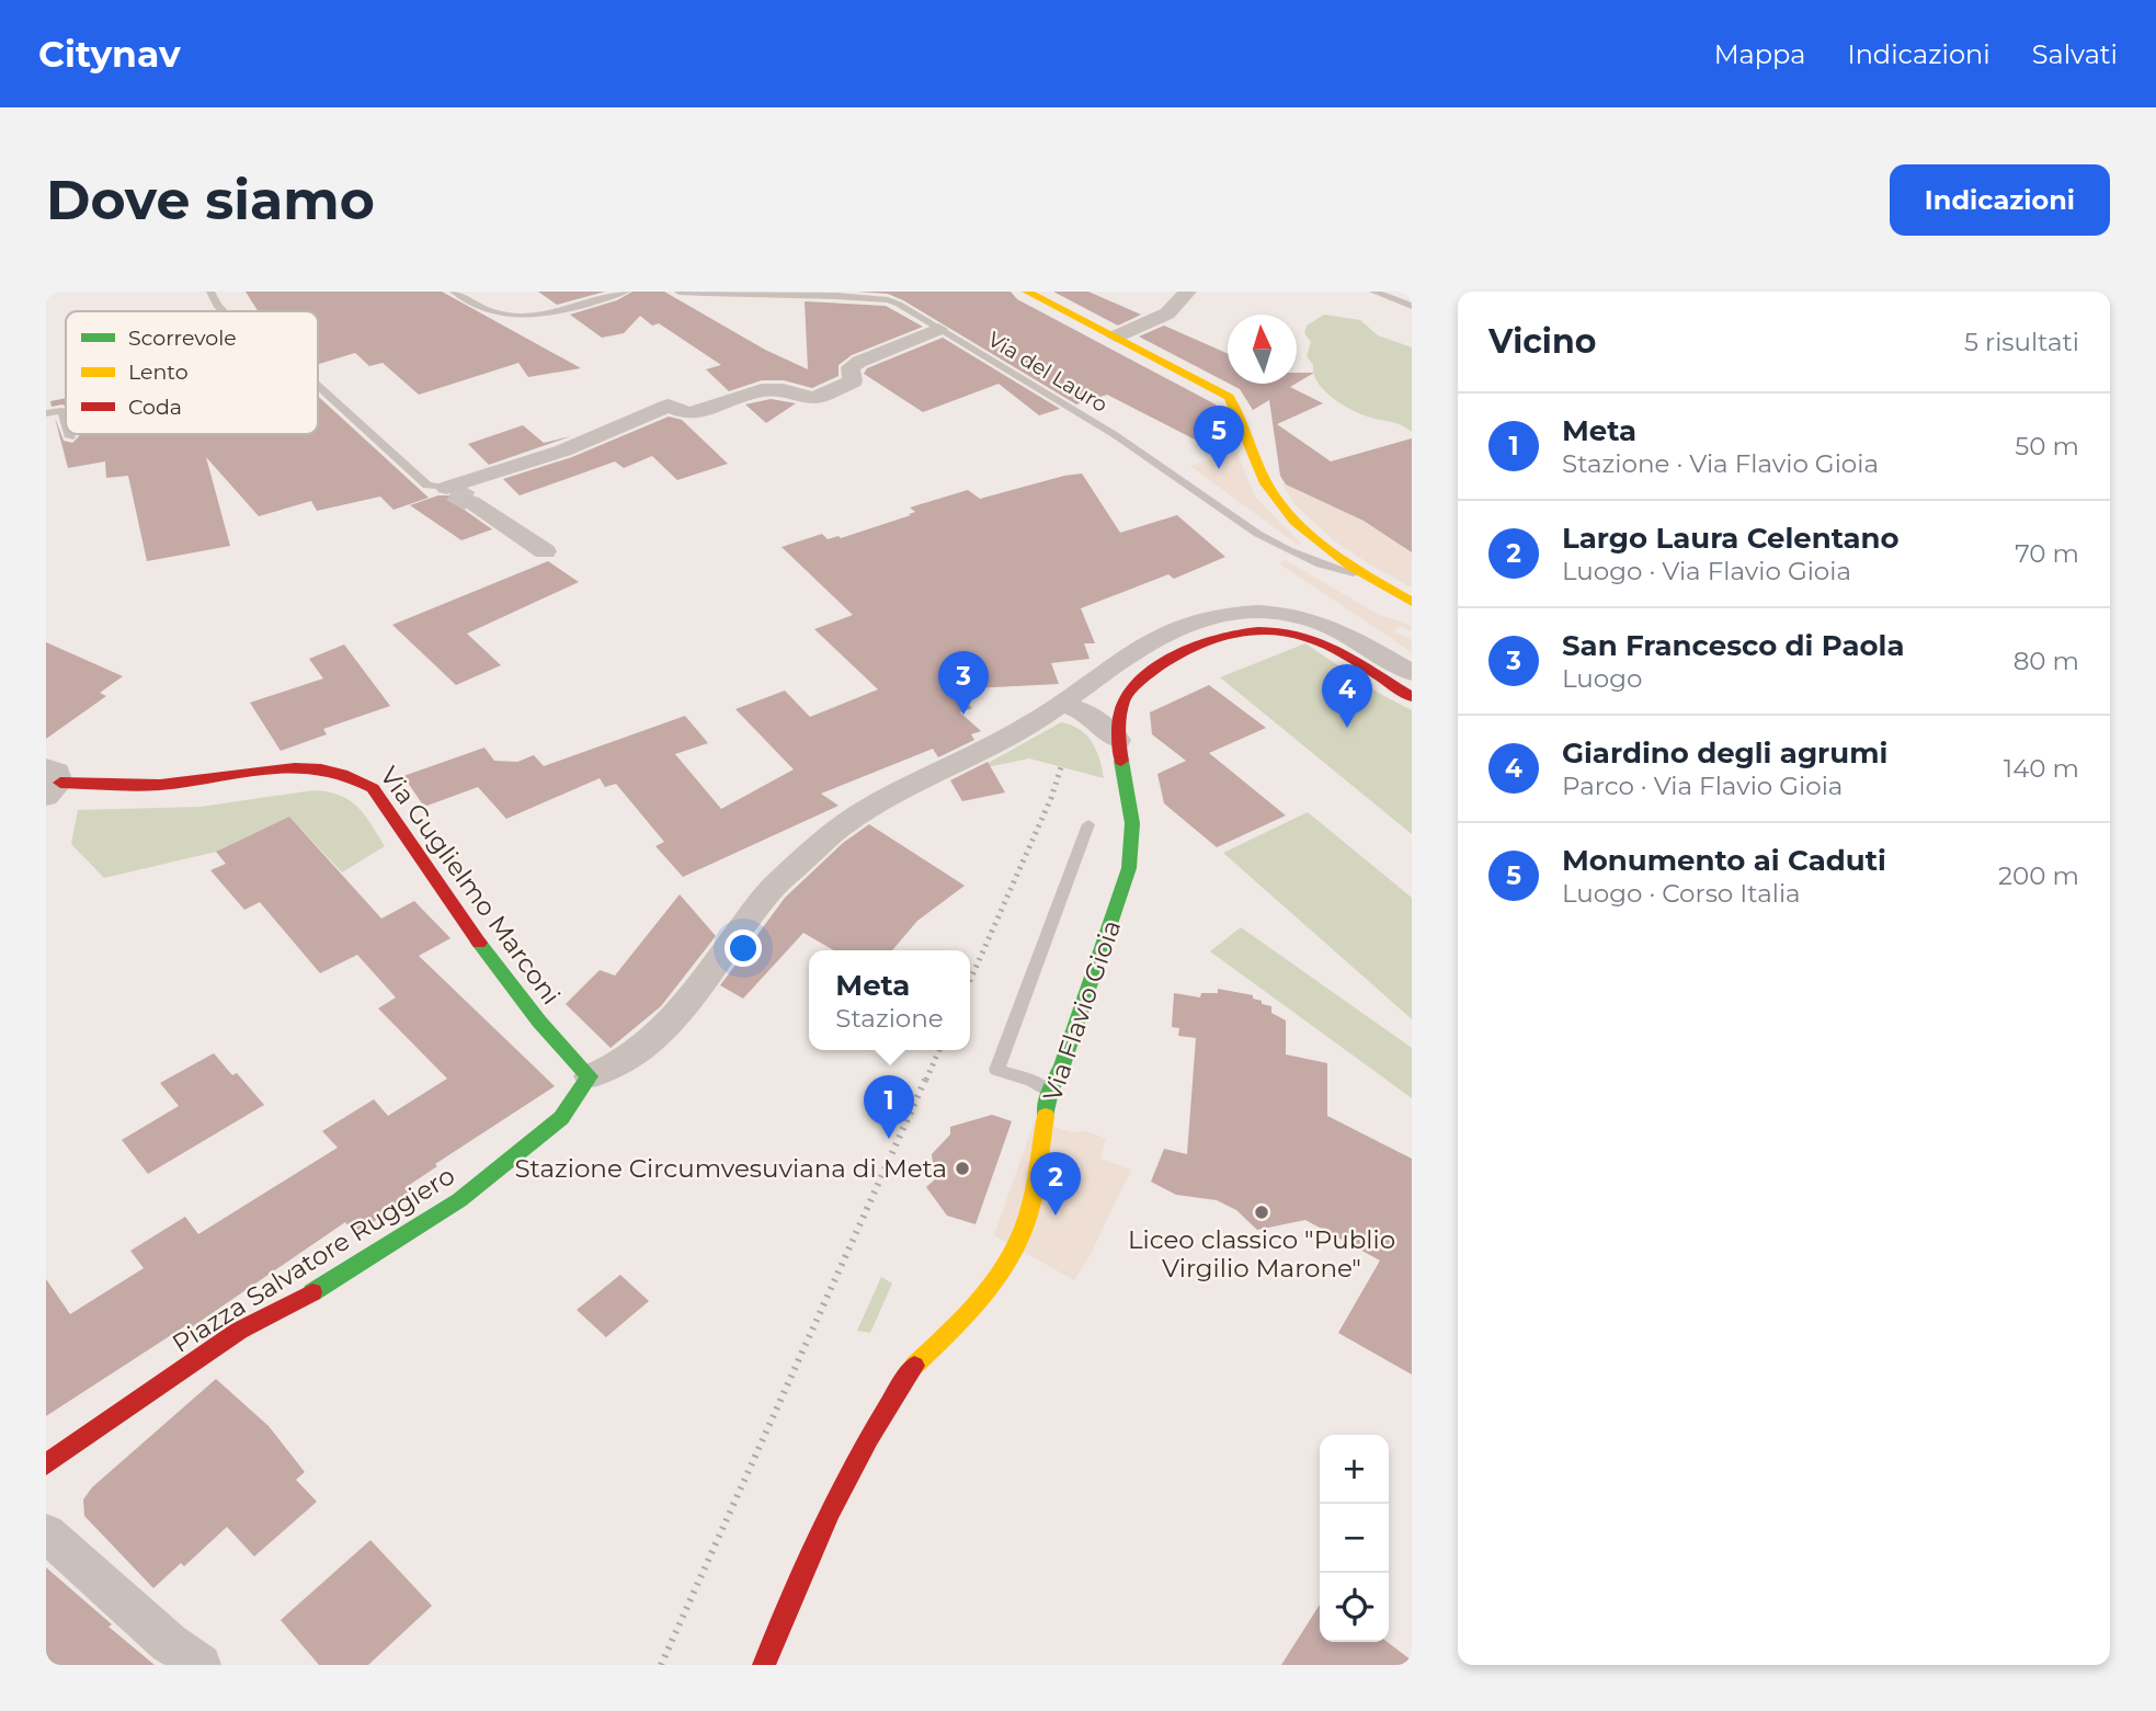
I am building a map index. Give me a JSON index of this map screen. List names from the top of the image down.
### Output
{
  "streets": {
    "street": ["Via Guglielmo Marconi", "Via Flavio Gioia", "Piazza Salvatore Ruggiero"],
    "lane": ["Via del Lauro"]
  },
  "crossings": [
    ["Via Guglielmo Marconi", "Piazza Salvatore Ruggiero"]
  ],
  "places": ["Stazione Circumvesuviana di Meta", "Liceo classico \"Publio Virgilio Marone\""],
  "legend": ["Scorrevole", "Lento", "Coda"],
  "north": "top",
  "page": {
    "header": "Citynav",
    "nav": ["Mappa", "Indicazioni", "Salvati"],
    "buttons": "Indicazioni",
    "title": "Dove siamo",
    "heading": ["Vicino", "5 risultati"],
    "list": [
      {
        "mark": "1",
        "name": "Meta",
        "note": "Stazione · Via Flavio Gioia",
        "value": "50 m"
      },
      {
        "mark": "2",
        "name": "Largo Laura Celentano",
        "note": "Luogo · Via Flavio Gioia",
        "value": "70 m"
      },
      {
        "mark": "3",
        "name": "San Francesco di Paola",
        "note": "Luogo",
        "value": "80 m"
      },
      {
        "mark": "4",
        "name": "Giardino degli agrumi",
        "note": "Parco · Via Flavio Gioia",
        "value": "140 m"
      },
      {
        "mark": "5",
        "name": "Monumento ai Caduti",
        "note": "Luogo · Corso Italia",
        "value": "200 m"
      }
    ],
    "pins": [
      "5",
      "3",
      "4",
      "1",
      "2"
    ],
    "popup": ["Meta", "Stazione"],
    "map_buttons": ["+", "−"]
  }
}
